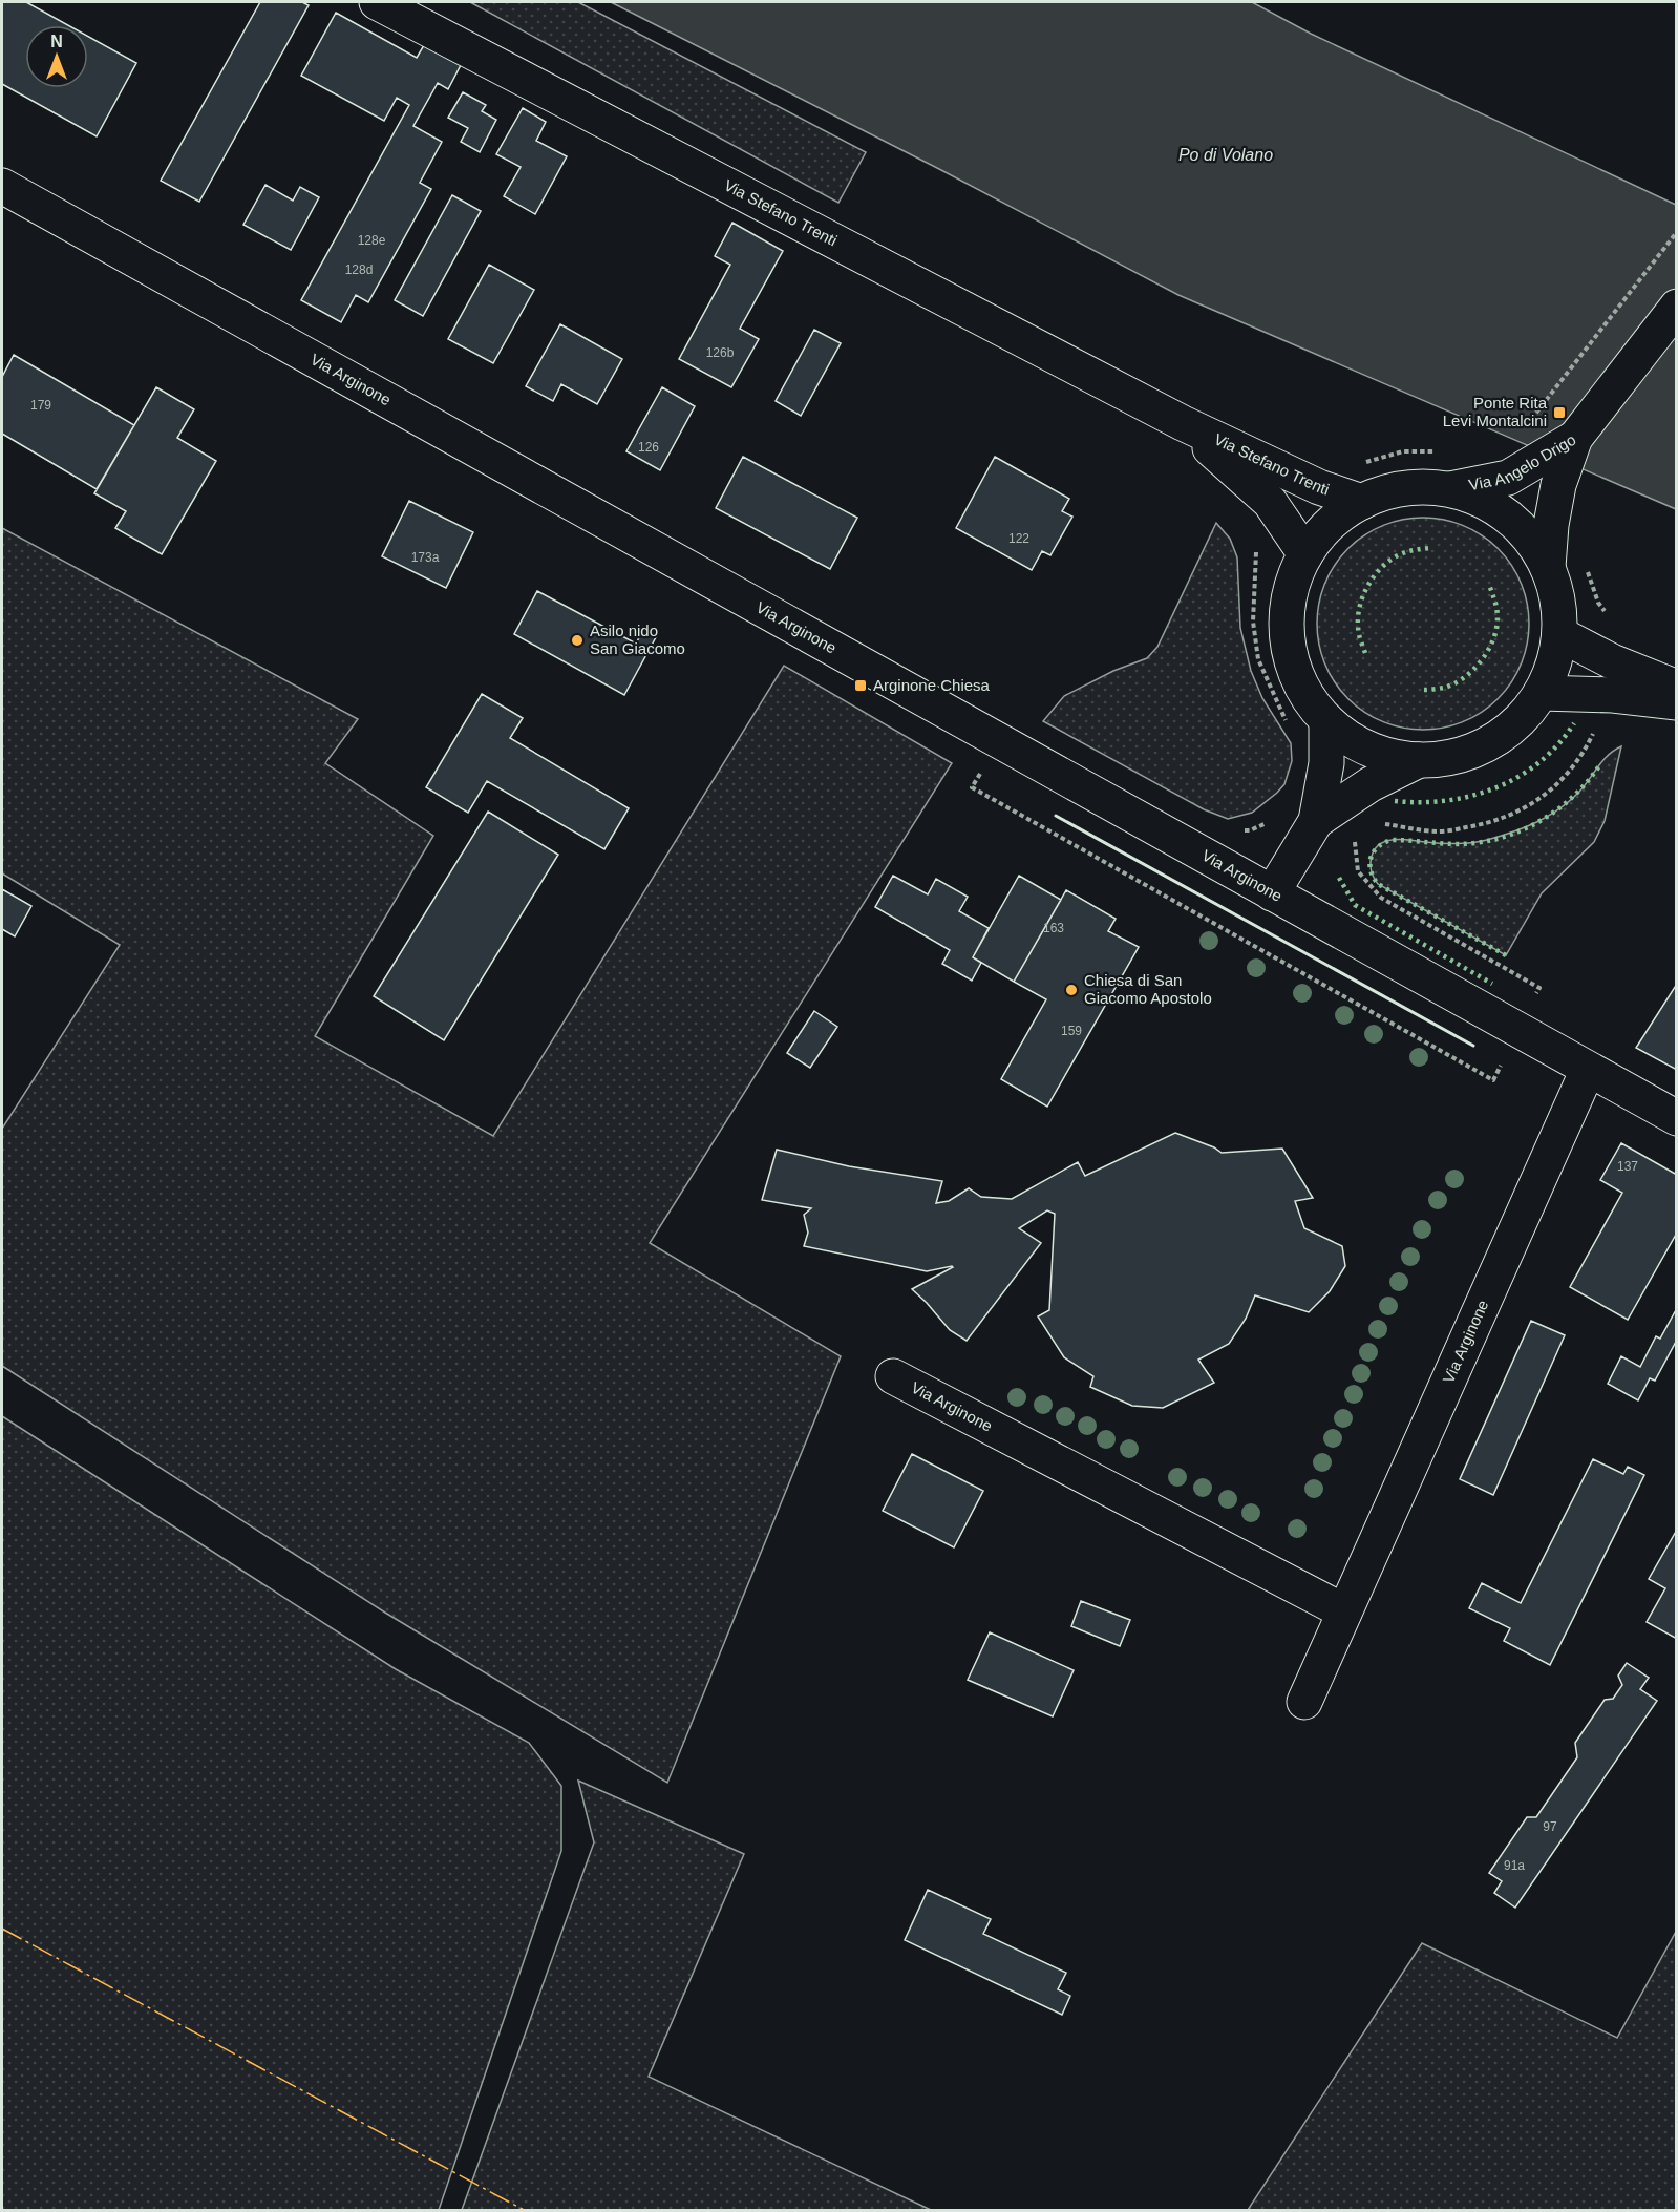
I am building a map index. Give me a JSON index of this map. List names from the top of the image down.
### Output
{
  "streets": {
    "street": ["Via Stefano Trenti", "Via Arginone", "Via Angelo Drigo"]
  },
  "crossings": [
    ["Via Stefano Trenti", "Via Angelo Drigo"]
  ],
  "water": ["Po di Volano"],
  "places": {
    "transit": ["Ponte Rita Levi Montalcini", "Arginone Chiesa"],
    "other": ["Asilo nido San Giacomo", "Chiesa di San Giacomo Apostolo"]
  },
  "house_numbers": [
    "128e",
    "128d",
    "126b",
    "179",
    "126",
    "122",
    "173a",
    "163",
    "159",
    "137",
    "97",
    "91a"
  ],
  "north": "top"
}
